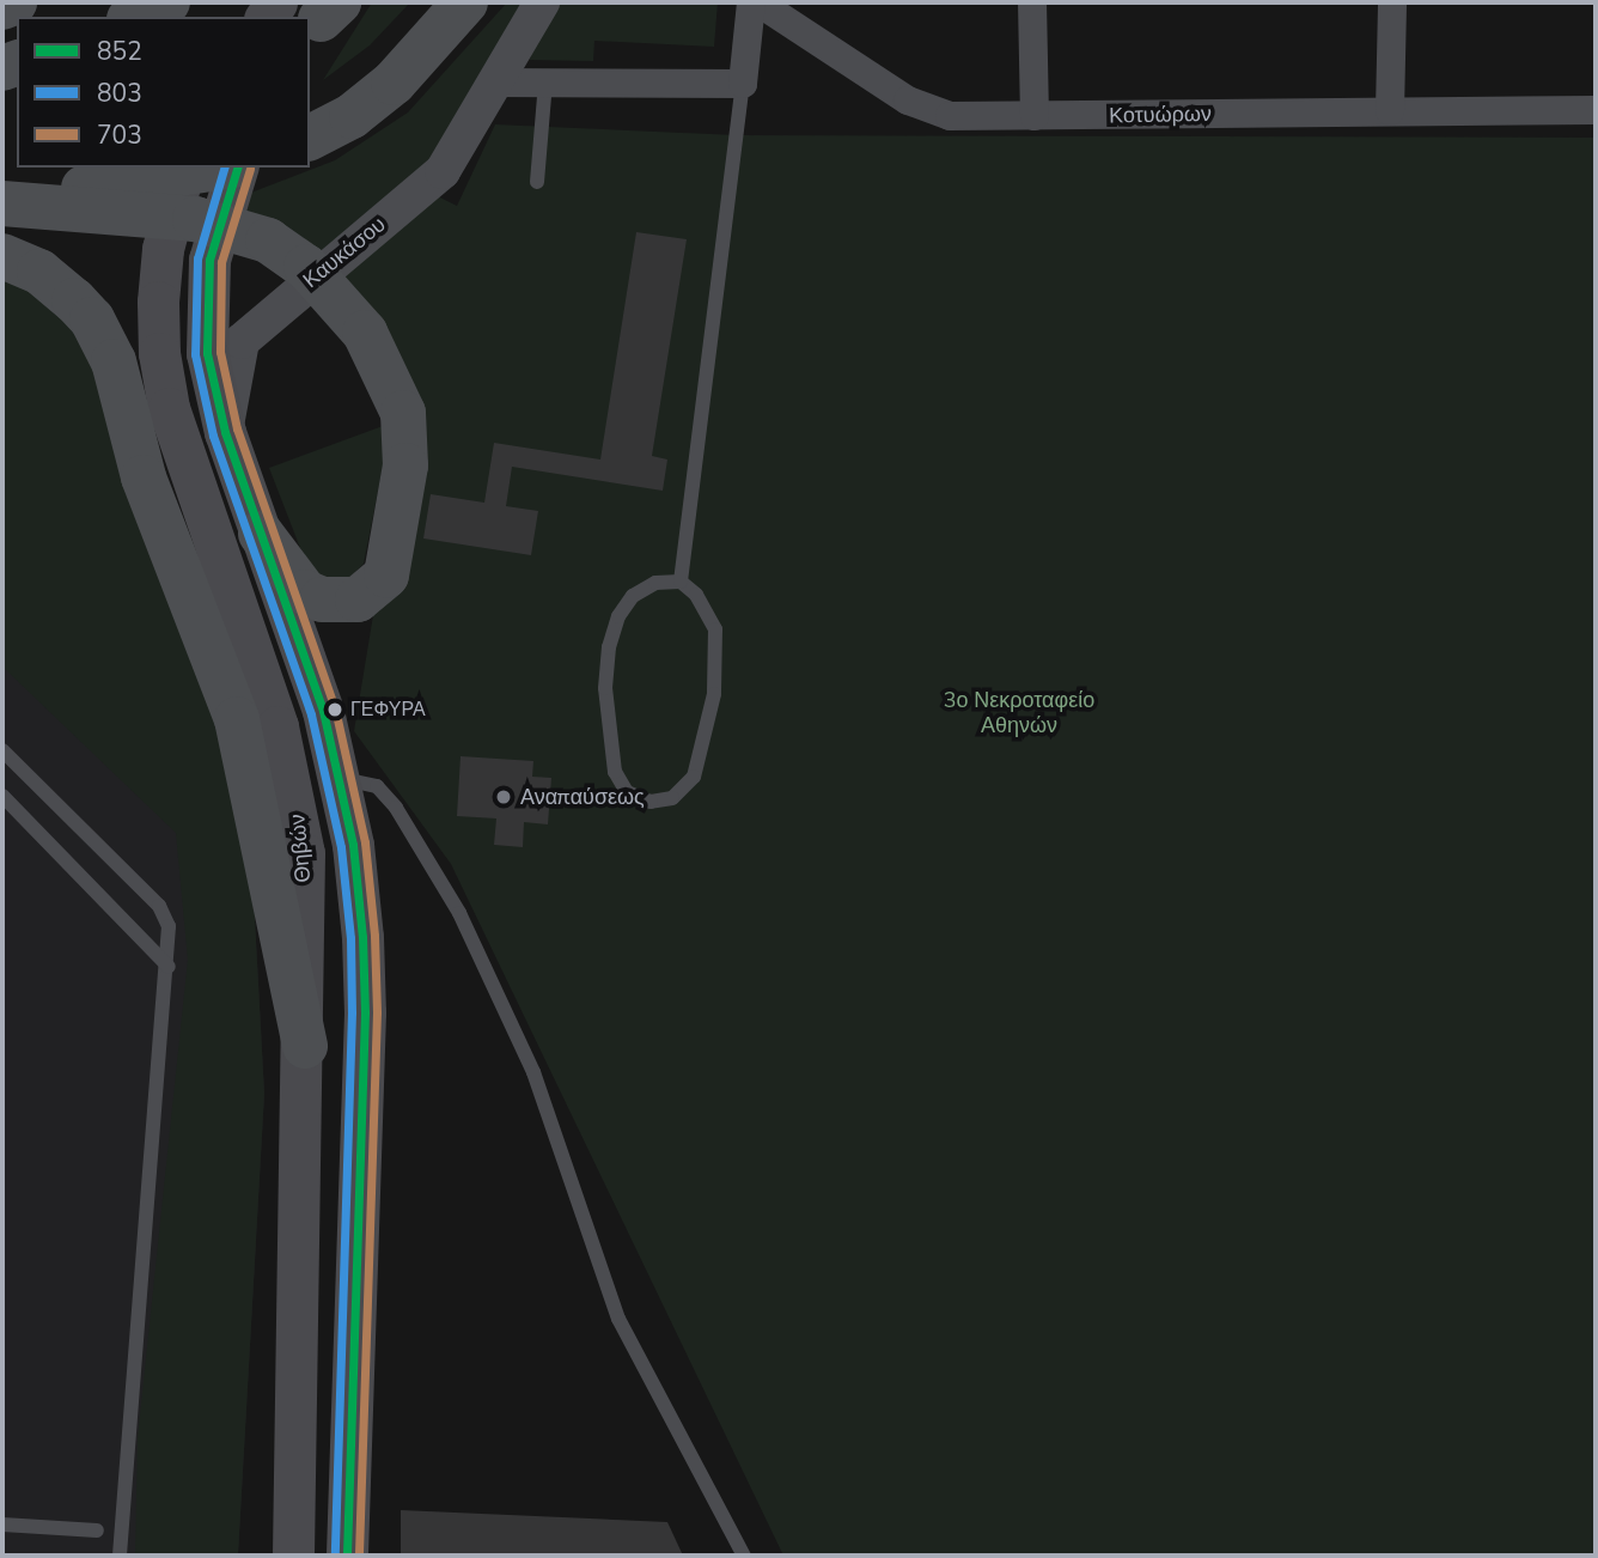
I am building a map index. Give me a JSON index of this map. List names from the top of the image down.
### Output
{
  "streets": {
    "main road": ["Θηβών"],
    "street": ["Κοτυώρων", "Καυκάσου"]
  },
  "parks": ["3ο Νεκροταφείο Αθηνών"],
  "places": ["ΓΕΦΥΡΑ", "Αναπαύσεως"],
  "lines": ["transit line 852", "transit line 803", "transit line 703"],
  "legend": ["852", "803", "703"]
}
